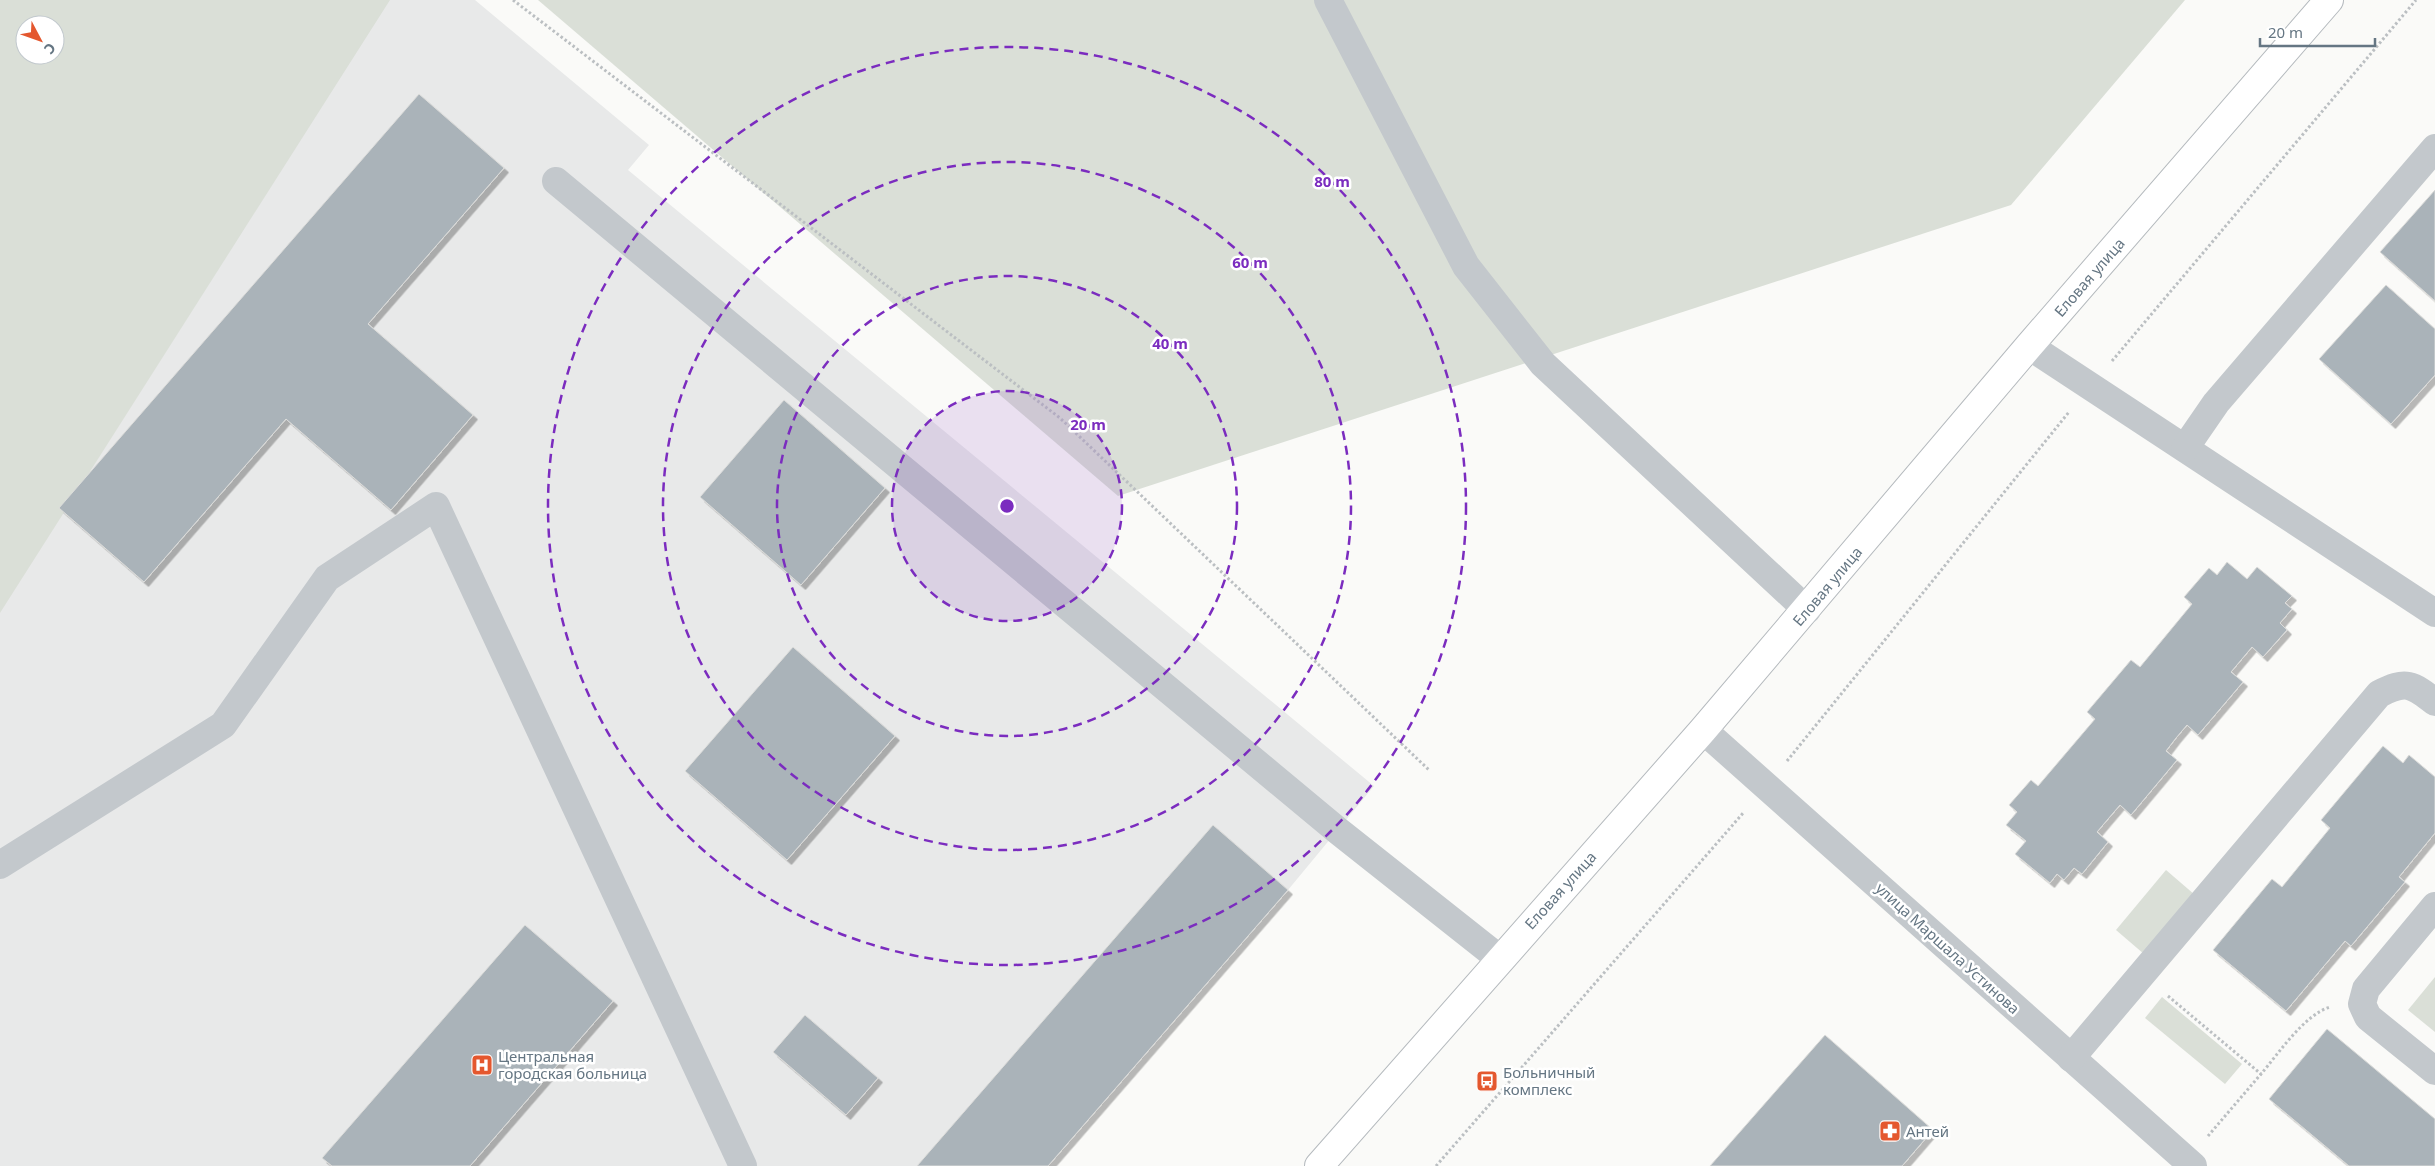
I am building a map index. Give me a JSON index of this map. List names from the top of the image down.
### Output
{
  "streets": {
    "main road": ["Еловая улица"],
    "street": ["улица Маршала Устинова"]
  },
  "crossings": [
    ["Еловая улица", "улица Маршала Устинова"]
  ],
  "places": {
    "hospital": ["Центральная городская больница"],
    "bus stop": ["Больничный комплекс"],
    "pharmacy": ["Антей"]
  },
  "scale_bar": "20 m",
  "north": "bottom right",
  "rings": [
    "80 m",
    "60 m",
    "40 m",
    "20 m"
  ]
}
